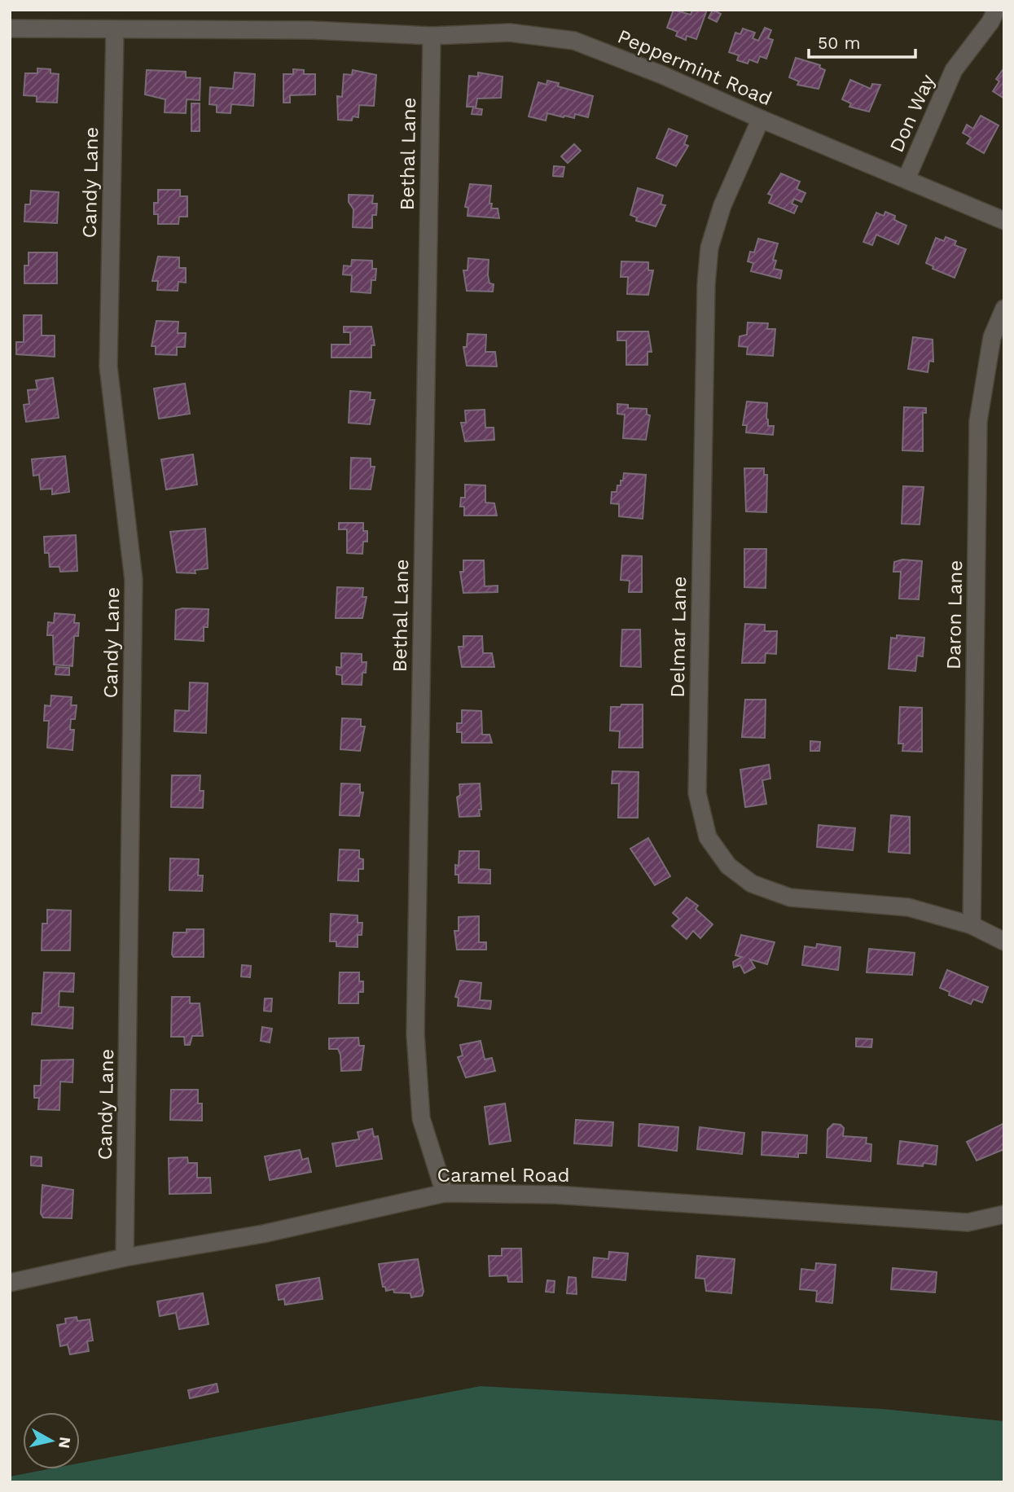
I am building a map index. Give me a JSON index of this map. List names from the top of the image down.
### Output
{
  "streets": {
    "street": [
      "Peppermint Road",
      "Don Way",
      "Bethal Lane",
      "Candy Lane",
      "Daron Lane",
      "Delmar Lane",
      "Caramel Road"
    ]
  },
  "crossings": [
    ["Peppermint Road", "Don Way"],
    ["Peppermint Road", "Bethal Lane"],
    ["Peppermint Road", "Candy Lane"],
    ["Peppermint Road", "Delmar Lane"],
    ["Bethal Lane", "Caramel Road"],
    ["Candy Lane", "Caramel Road"],
    ["Daron Lane", "Delmar Lane"]
  ],
  "scale_bar": "50 m",
  "north": "right"
}
